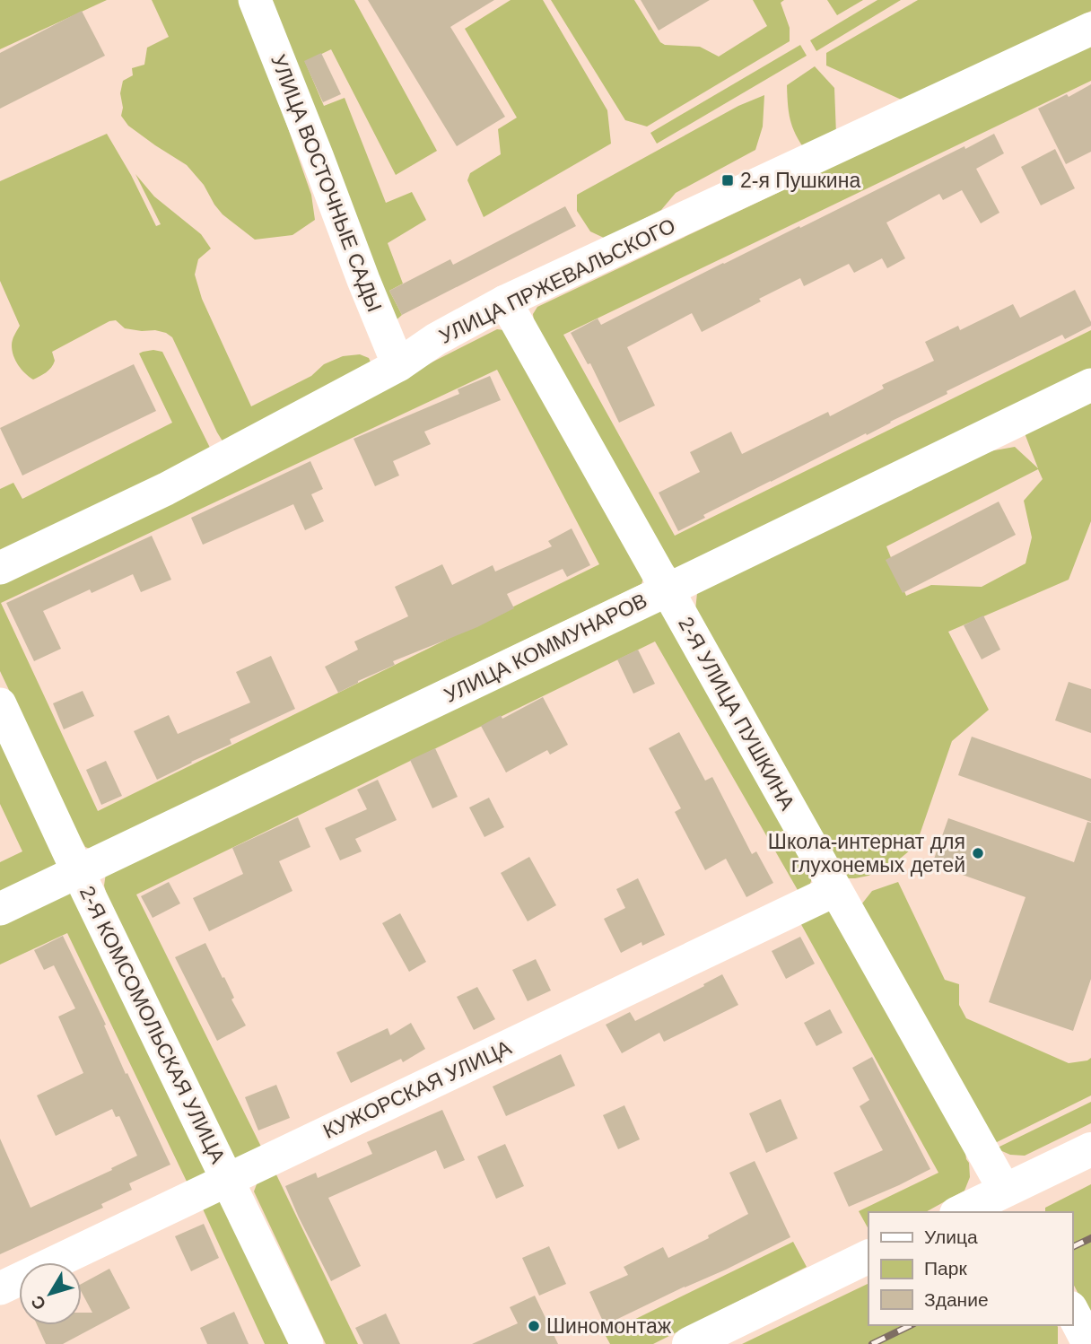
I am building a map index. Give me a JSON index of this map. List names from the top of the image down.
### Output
{
  "streets": {
    "street": [
      "УЛИЦА ВОСТОЧНЫЕ САДЫ",
      "УЛИЦА ПРЖЕВАЛЬСКОГО",
      "УЛИЦА КОММУНАРОВ",
      "2-Я УЛИЦА ПУШКИНА",
      "2-Я КОМСОМОЛЬСКАЯ УЛИЦА",
      "КУЖОРСКАЯ УЛИЦА"
    ]
  },
  "crossings": [
    ["УЛИЦА ВОСТОЧНЫЕ САДЫ", "УЛИЦА ПРЖЕВАЛЬСКОГО"],
    ["УЛИЦА ПРЖЕВАЛЬСКОГО", "2-Я УЛИЦА ПУШКИНА"],
    ["УЛИЦА КОММУНАРОВ", "2-Я УЛИЦА ПУШКИНА"],
    ["УЛИЦА КОММУНАРОВ", "2-Я КОМСОМОЛЬСКАЯ УЛИЦА"],
    ["2-Я УЛИЦА ПУШКИНА", "КУЖОРСКАЯ УЛИЦА"],
    ["2-Я КОМСОМОЛЬСКАЯ УЛИЦА", "КУЖОРСКАЯ УЛИЦА"]
  ],
  "places": {
    "transit": ["2-я Пушкина"],
    "other": ["Школа-интернат для глухонемых детей", "Шиномонтаж"]
  },
  "legend": ["Улица", "Парк", "Здание"],
  "north": "bottom left"
}
